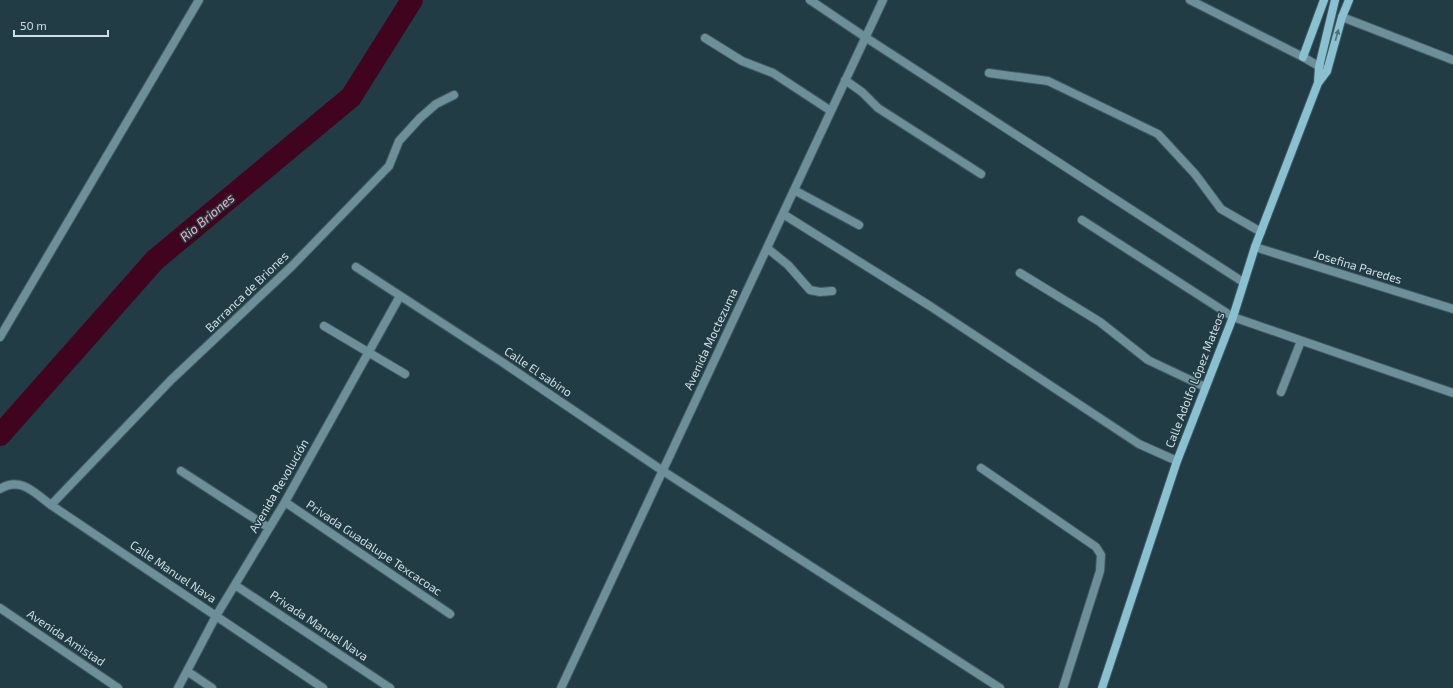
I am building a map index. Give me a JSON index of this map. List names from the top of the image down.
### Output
{
  "streets": {
    "main road": ["Calle Adolfo López Mateos"],
    "street": [
      "Josefina Paredes",
      "Barranca de Briones",
      "Avenida Moctezuma",
      "Calle El sabino",
      "Avenida Revolución",
      "Privada Guadalupe Texcacoac",
      "Calle Manuel Nava",
      "Privada Manuel Nava",
      "Avenida Amistad"
    ]
  },
  "crossings": [
    ["Josefina Paredes", "Calle Adolfo López Mateos"],
    ["Barranca de Briones", "Calle Manuel Nava"],
    ["Avenida Moctezuma", "Calle El sabino"],
    ["Calle El sabino", "Avenida Revolución"],
    ["Avenida Revolución", "Privada Guadalupe Texcacoac"],
    ["Avenida Revolución", "Calle Manuel Nava"],
    ["Avenida Revolución", "Privada Manuel Nava"]
  ],
  "water": ["Rio Briones"],
  "scale_bar": "50 m"
}
